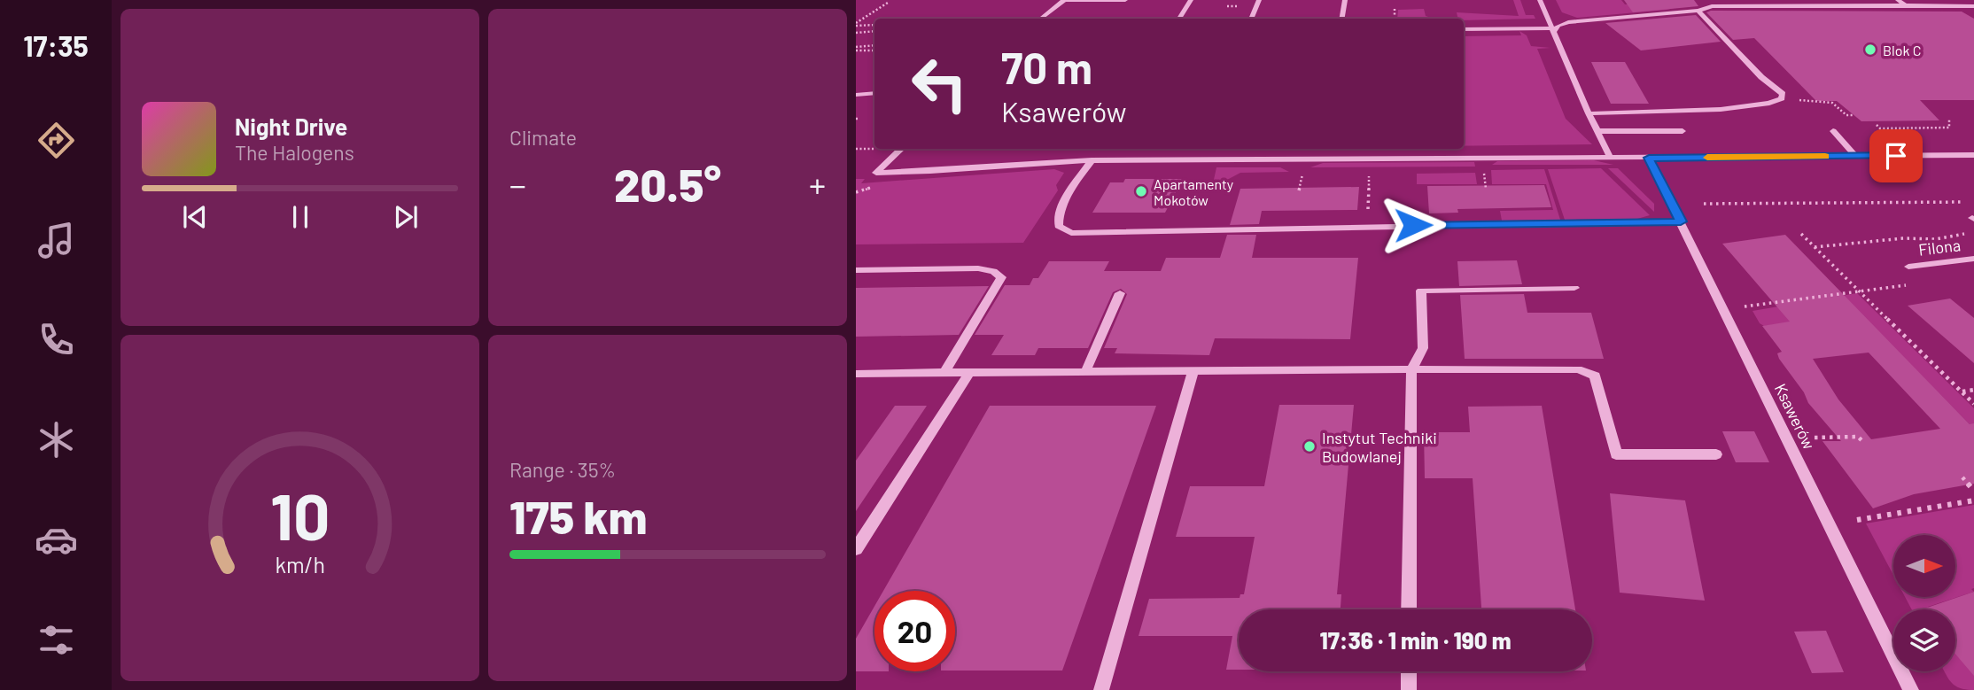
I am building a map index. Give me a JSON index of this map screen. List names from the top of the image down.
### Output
{
  "streets": {
    "street": ["Filona", "Ksawerów"]
  },
  "places": ["Blok C", "Apartamenty Mokotów", "Instytut Techniki Budowlanej"],
  "north": "right",
  "page": {
    "tabs": "17:35",
    "tile": [
      "Climate",
      ["Range · 35%", "175 km"]
    ],
    "turn": ["70 m", "Ksawerów"],
    "song": ["Night Drive", "The Halogens"],
    "heat": ["−", "20.5°", "+"],
    "limit": "20",
    "trip": "17:36 · 1 min · 190 m",
    "gauge": ["10", "km/h"]
  }
}
